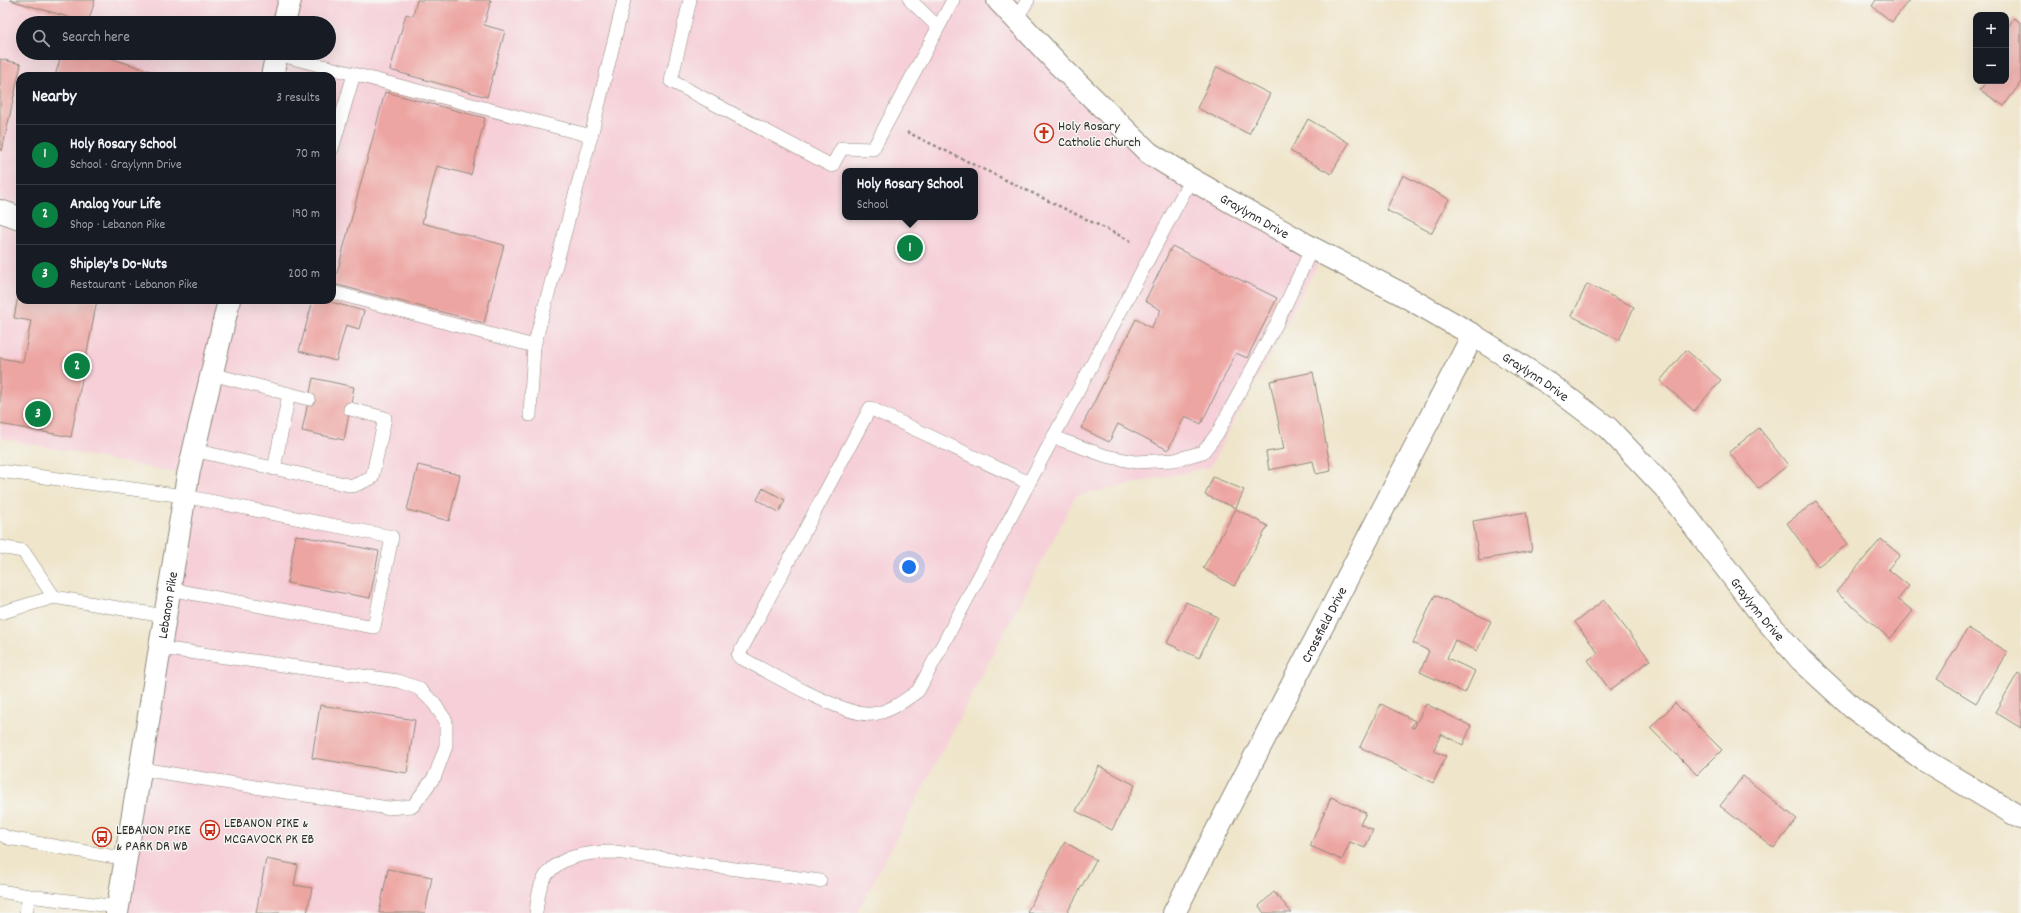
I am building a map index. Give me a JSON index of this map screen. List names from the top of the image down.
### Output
{
  "streets": {
    "street": ["Graylynn Drive", "Lebanon Pike", "Crossfield Drive"]
  },
  "crossings": [
    ["Graylynn Drive", "Crossfield Drive"]
  ],
  "places": {
    "church": ["Holy Rosary Catholic Church"],
    "bus stop": ["LEBANON PIKE & MCGAVOCK PK EB", "LEBANON PIKE & PARK DR WB"]
  },
  "page": {
    "map_buttons": ["+", "−"],
    "search": "Search here",
    "heading": ["Nearby", "3 results"],
    "list": [
      {
        "mark": "1",
        "name": "Holy Rosary School",
        "note": "School · Graylynn Drive",
        "value": "70 m"
      },
      {
        "mark": "2",
        "name": "Analog Your Life",
        "note": "Shop · Lebanon Pike",
        "value": "190 m"
      },
      {
        "mark": "3",
        "name": "Shipley's Do-Nuts",
        "note": "Restaurant · Lebanon Pike",
        "value": "200 m"
      }
    ],
    "popup": ["Holy Rosary School", "School"],
    "pins": ["1", "2", "3"]
  }
}
